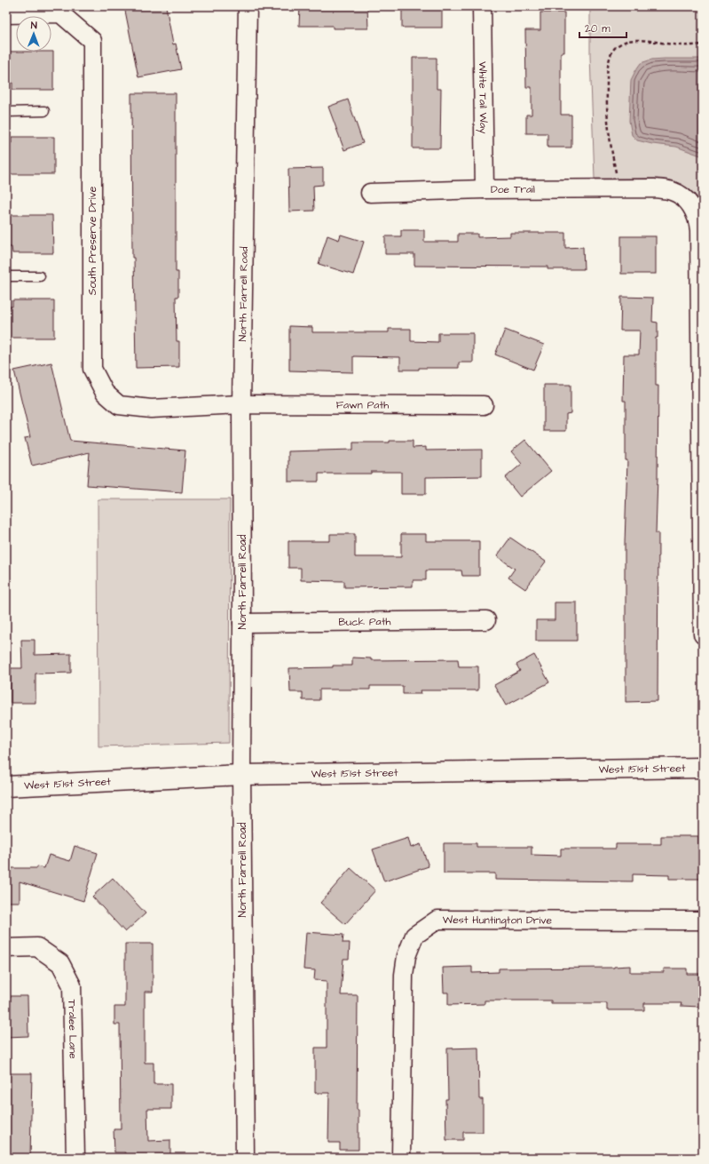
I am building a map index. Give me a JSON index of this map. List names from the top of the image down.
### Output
{
  "streets": {
    "street": [
      "White Tail Way",
      "Doe Trail",
      "South Preserve Drive",
      "North Farrell Road",
      "Fawn Path",
      "Buck Path",
      "West 151st Street",
      "West Huntington Drive",
      "Tralee Lane"
    ]
  },
  "crossings": [
    ["White Tail Way", "Doe Trail"],
    ["South Preserve Drive", "North Farrell Road"],
    ["South Preserve Drive", "Fawn Path"],
    ["North Farrell Road", "Fawn Path"],
    ["North Farrell Road", "Buck Path"],
    ["North Farrell Road", "West 151st Street"]
  ],
  "scale_bar": "20 m",
  "north": "top"
}
